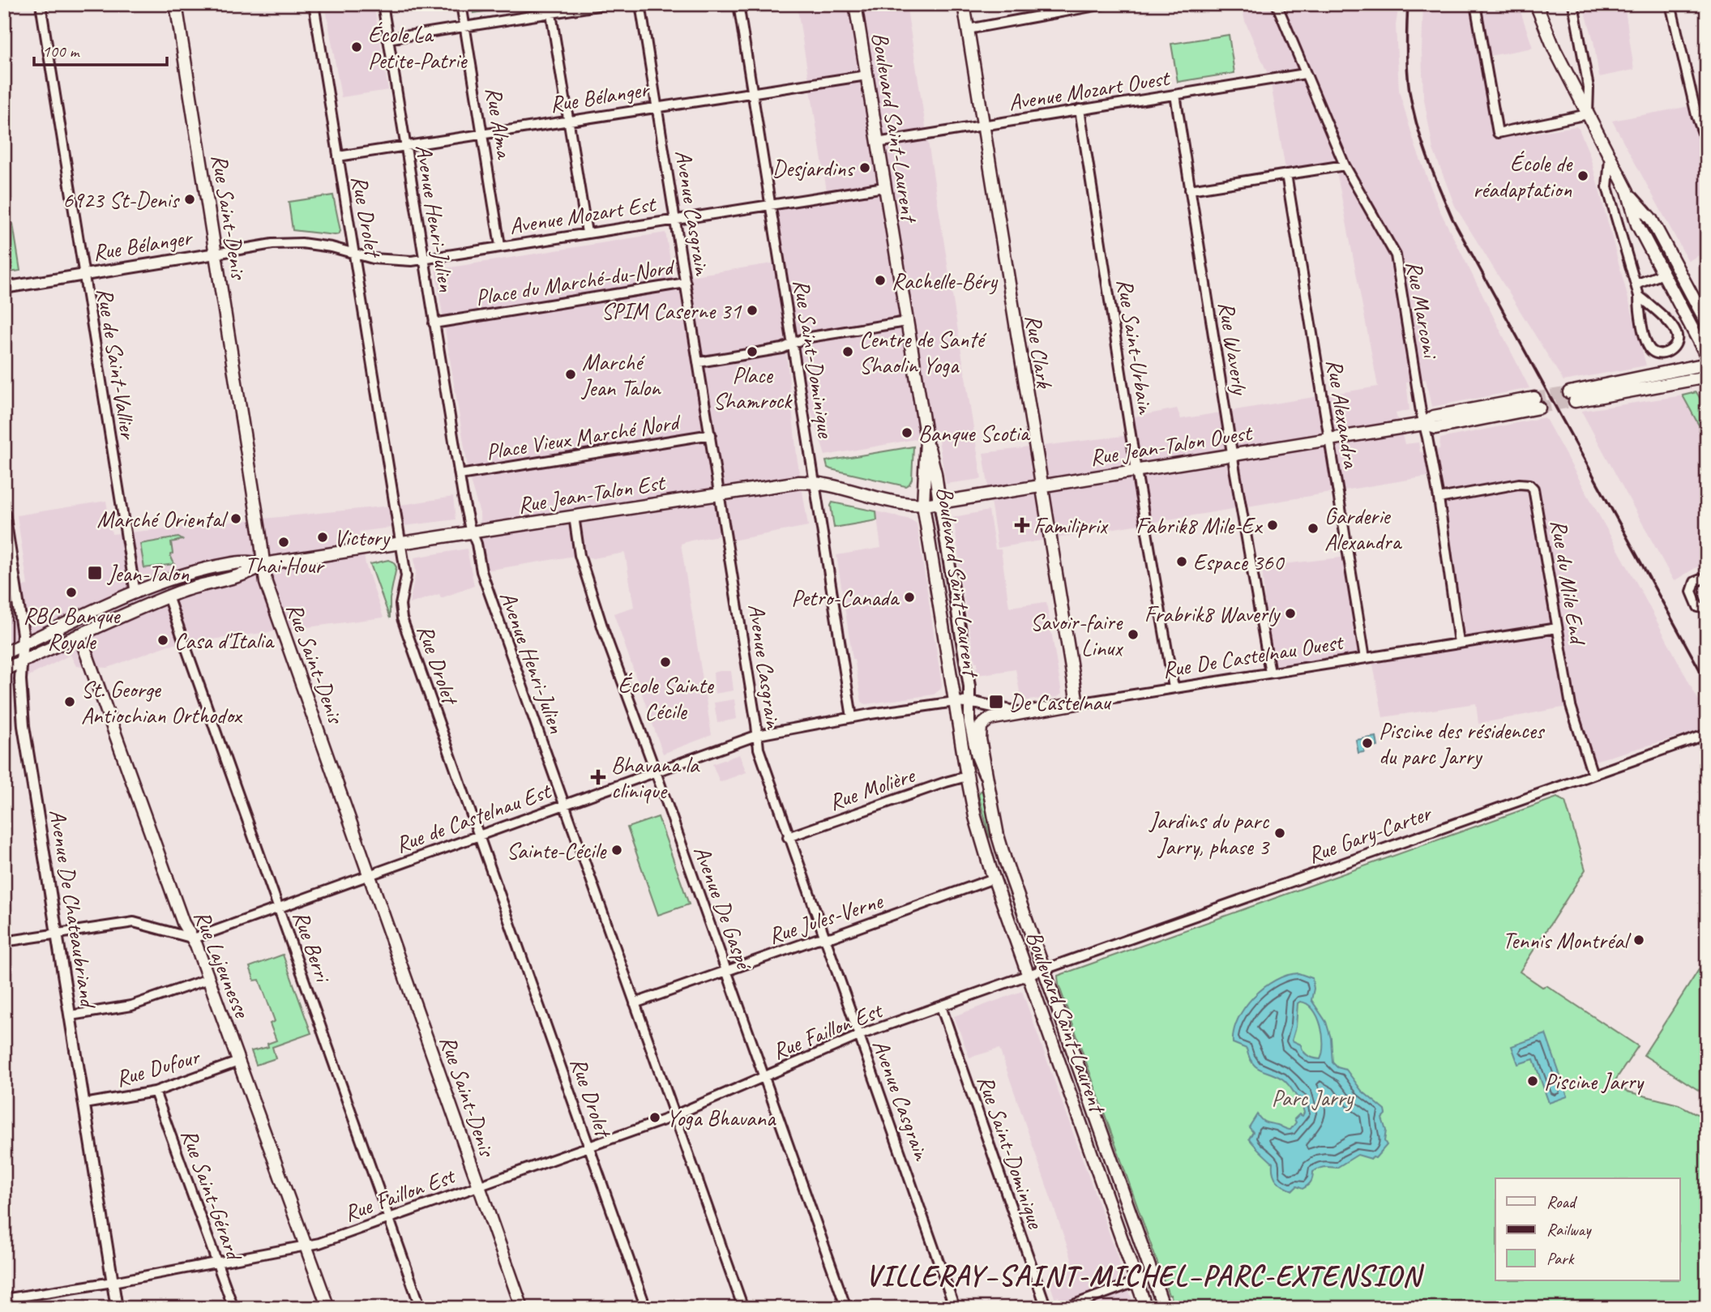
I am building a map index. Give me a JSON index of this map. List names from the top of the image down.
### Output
{
  "streets": {
    "main road": [
      "Boulevard Saint-Laurent",
      "Rue Saint-Denis",
      "Rue Clark",
      "Rue Jean-Talon Ouest",
      "Rue Jean-Talon Est",
      "Rue De Castelnau Ouest",
      "Rue Lajeunesse"
    ],
    "street": [
      "Avenue Mozart Ouest",
      "Rue Bélanger",
      "Rue Alma",
      "Avenue Casgrain",
      "Avenue Mozart Est",
      "Rue Drolet",
      "Avenue Henri-Julien",
      "Place du Marché-du-Nord",
      "Rue Marconi",
      "Rue Saint-Urbain",
      "Rue Waverly",
      "Rue Saint-Dominique",
      "Rue de Saint-Vallier",
      "Rue Alexandra",
      "Place Vieux Marché Nord",
      "Rue du Mile End",
      "Rue Molière",
      "Rue de Castelnau Est",
      "Rue Gary-Carter",
      "Avenue De Gaspé",
      "Avenue De Chateaubriand",
      "Rue Jules-Verne",
      "Rue Berri",
      "Rue Faillon Est",
      "Rue Dufour",
      "Rue Saint-Gérard"
    ]
  },
  "crossings": [
    ["Avenue Mozart Ouest", "Boulevard Saint-Laurent"],
    ["Avenue Mozart Ouest", "Rue Marconi"],
    ["Avenue Mozart Ouest", "Rue Saint-Urbain"],
    ["Avenue Mozart Ouest", "Rue Waverly"],
    ["Avenue Mozart Ouest", "Rue Clark"],
    ["Rue Bélanger", "Rue Alma"],
    ["Rue Bélanger", "Boulevard Saint-Laurent"],
    ["Rue Bélanger", "Avenue Casgrain"],
    ["Rue Bélanger", "Avenue Mozart Est"],
    ["Rue Bélanger", "Rue Drolet"],
    ["Rue Bélanger", "Rue Saint-Denis"],
    ["Rue Bélanger", "Avenue Henri-Julien"],
    ["Rue Bélanger", "Rue Saint-Dominique"],
    ["Rue Bélanger", "Rue de Saint-Vallier"],
    ["Rue Alma", "Avenue Mozart Est"],
    ["Boulevard Saint-Laurent", "Avenue Mozart Est"],
    ["Boulevard Saint-Laurent", "Rue Jean-Talon Ouest"],
    ["Boulevard Saint-Laurent", "Rue Jean-Talon Est"],
    ["Boulevard Saint-Laurent", "Rue De Castelnau Ouest"],
    ["Boulevard Saint-Laurent", "Rue Molière"],
    ["Boulevard Saint-Laurent", "Rue de Castelnau Est"],
    ["Boulevard Saint-Laurent", "Rue Gary-Carter"],
    ["Boulevard Saint-Laurent", "Rue Jules-Verne"],
    ["Boulevard Saint-Laurent", "Rue Faillon Est"],
    ["Avenue Casgrain", "Avenue Mozart Est"],
    ["Avenue Casgrain", "Place du Marché-du-Nord"],
    ["Avenue Casgrain", "Place Vieux Marché Nord"],
    ["Avenue Casgrain", "Rue Jean-Talon Est"],
    ["Avenue Casgrain", "Rue Molière"],
    ["Avenue Casgrain", "Rue de Castelnau Est"],
    ["Avenue Casgrain", "Rue Jules-Verne"],
    ["Avenue Casgrain", "Rue Faillon Est"],
    ["Avenue Mozart Est", "Rue Drolet"],
    ["Avenue Mozart Est", "Avenue Henri-Julien"],
    ["Avenue Mozart Est", "Rue Saint-Dominique"],
    ["Rue Drolet", "Rue Jean-Talon Est"],
    ["Rue Drolet", "Rue de Castelnau Est"],
    ["Rue Drolet", "Rue Faillon Est"],
    ["Rue Saint-Denis", "Rue Jean-Talon Est"],
    ["Rue Saint-Denis", "Rue de Castelnau Est"],
    ["Rue Saint-Denis", "Rue Faillon Est"],
    ["Avenue Henri-Julien", "Place du Marché-du-Nord"],
    ["Avenue Henri-Julien", "Place Vieux Marché Nord"],
    ["Avenue Henri-Julien", "Rue Jean-Talon Est"],
    ["Avenue Henri-Julien", "Rue de Castelnau Est"],
    ["Avenue Henri-Julien", "Rue Jules-Verne"],
    ["Avenue Henri-Julien", "Rue Faillon Est"],
    ["Rue Marconi", "Rue Jean-Talon Ouest"],
    ["Rue Marconi", "Rue du Mile End"],
    ["Rue Marconi", "Rue De Castelnau Ouest"],
    ["Rue Saint-Urbain", "Rue Jean-Talon Ouest"],
    ["Rue Saint-Urbain", "Rue De Castelnau Ouest"],
    ["Rue Waverly", "Rue Jean-Talon Ouest"],
    ["Rue Waverly", "Rue De Castelnau Ouest"],
    ["Rue Clark", "Rue Jean-Talon Ouest"],
    ["Rue Clark", "Rue De Castelnau Ouest"],
    ["Rue Saint-Dominique", "Rue Jean-Talon Est"],
    ["Rue Saint-Dominique", "Rue de Castelnau Est"],
    ["Rue Saint-Dominique", "Rue Faillon Est"],
    ["Rue de Saint-Vallier", "Rue Jean-Talon Est"],
    ["Rue Alexandra", "Rue Jean-Talon Ouest"],
    ["Rue Alexandra", "Rue De Castelnau Ouest"],
    ["Rue Jean-Talon Ouest", "Rue Jean-Talon Est"],
    ["Rue Jean-Talon Est", "Avenue De Gaspé"],
    ["Rue Jean-Talon Est", "Avenue De Chateaubriand"],
    ["Rue Jean-Talon Est", "Rue Berri"],
    ["Rue Jean-Talon Est", "Rue Lajeunesse"],
    ["Rue du Mile End", "Rue De Castelnau Ouest"],
    ["Rue du Mile End", "Rue Gary-Carter"],
    ["Rue De Castelnau Ouest", "Rue de Castelnau Est"],
    ["Rue de Castelnau Est", "Avenue De Gaspé"],
    ["Rue de Castelnau Est", "Rue Berri"],
    ["Rue de Castelnau Est", "Rue Lajeunesse"],
    ["Rue Gary-Carter", "Rue Faillon Est"],
    ["Avenue De Gaspé", "Rue Jules-Verne"],
    ["Avenue De Gaspé", "Rue Faillon Est"],
    ["Avenue De Chateaubriand", "Rue Faillon Est"],
    ["Avenue De Chateaubriand", "Rue Dufour"],
    ["Rue Berri", "Rue Faillon Est"],
    ["Rue Lajeunesse", "Rue Faillon Est"],
    ["Rue Lajeunesse", "Rue Dufour"],
    ["Rue Faillon Est", "Rue Saint-Gérard"],
    ["Rue Dufour", "Rue Saint-Gérard"]
  ],
  "districts": ["VILLERAY–SAINT-MICHEL–PARC-EXTENSION"],
  "parks": ["Parc Jarry"],
  "places": {
    "other": [
      "École La Petite-Patrie",
      "Desjardins",
      "École de réadaptation",
      "6923 St-Denis",
      "Rachelle-Béry",
      "SPIM Caserne 31",
      "Place Shamrock",
      "Centre de Santé Shaolin Yoga",
      "Marché Jean Talon",
      "Banque Scotia",
      "Marché Oriental",
      "Fabrik8 Mile-Ex",
      "Garderie Alexandra",
      "Victory",
      "Thai Hour",
      "Espace 360",
      "RBC Banque Royale",
      "Petro-Canada",
      "Frabrik8 Waverly",
      "Savoir-faire Linux",
      "Casa d'Italia",
      "École Sainte Cécile",
      "St. George Antiochian Orthodox",
      "Piscine des résidences du parc Jarry",
      "Jardins du parc Jarry, phase 3",
      "Sainte-Cécile",
      "Tennis Montréal",
      "Piscine Jarry",
      "Yoga Bhavana"
    ],
    "health": ["Familiprix", "Bhavana la clinique"],
    "transit": ["Jean-Talon", "De Castelnau"]
  },
  "legend": ["Road", "Railway", "Park"],
  "scale_bar": "100 m"
}
